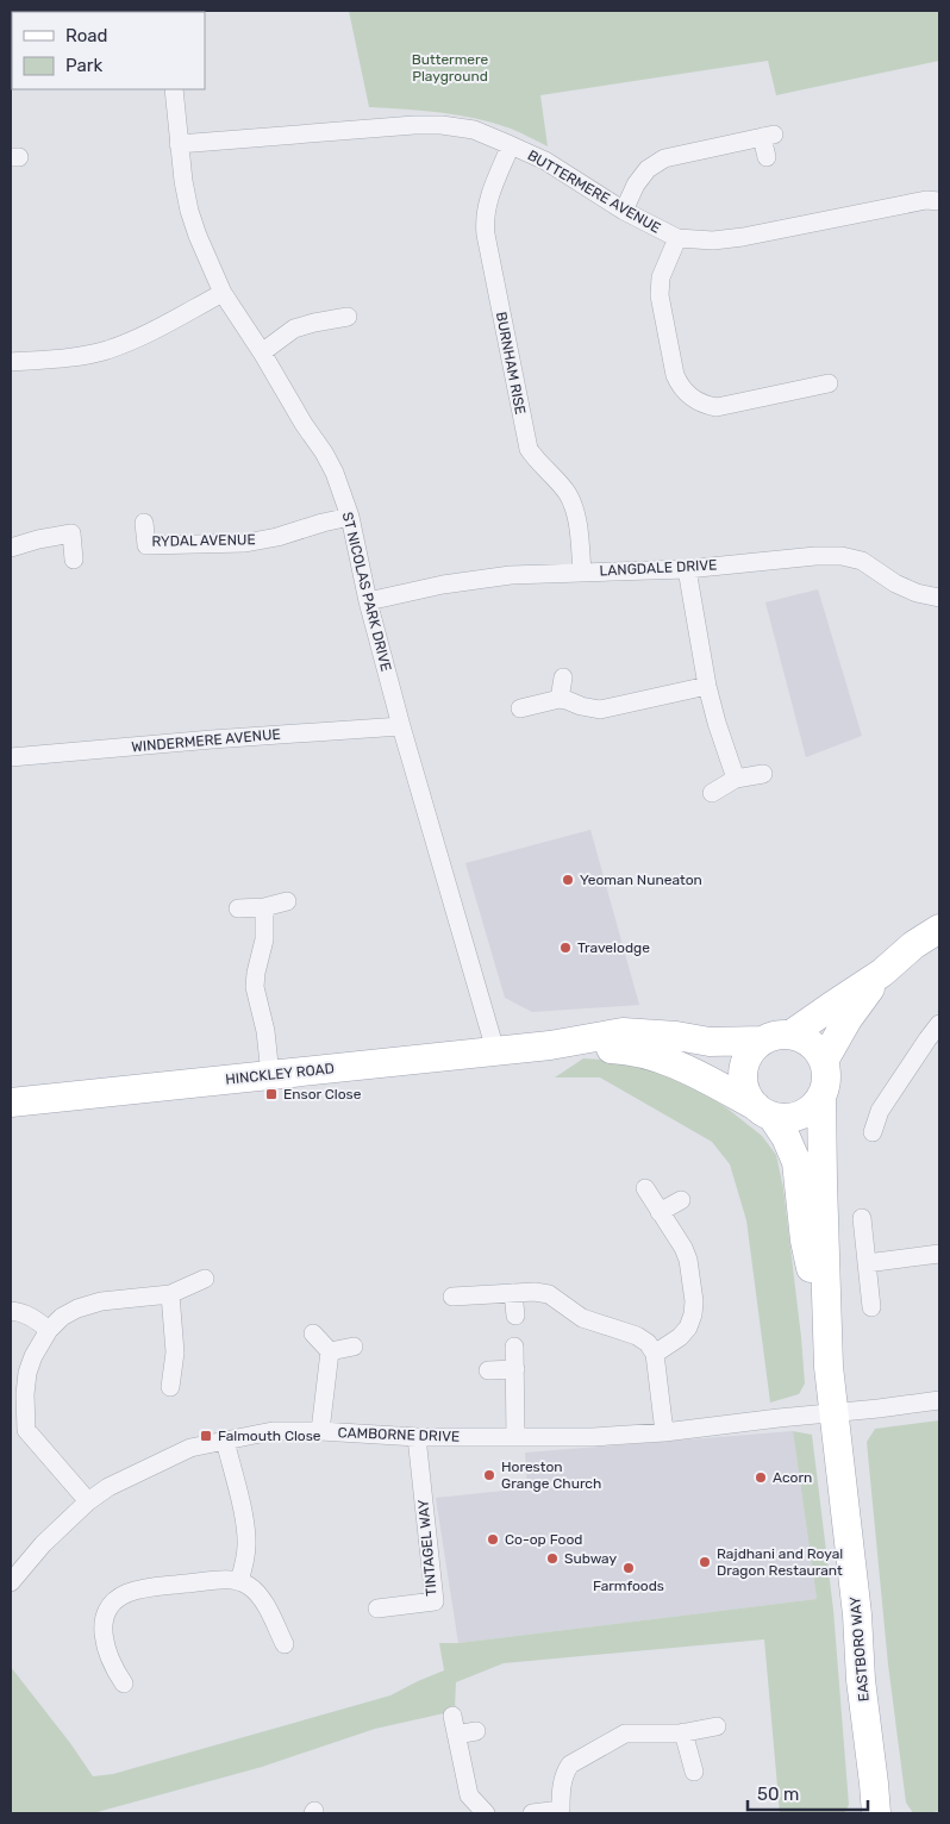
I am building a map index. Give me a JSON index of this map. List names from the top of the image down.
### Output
{
  "streets": {
    "main road": ["HINCKLEY ROAD", "EASTBORO WAY"],
    "street": [
      "BUTTERMERE AVENUE",
      "BURNHAM RISE",
      "RYDAL AVENUE",
      "LANGDALE DRIVE",
      "ST NICOLAS PARK DRIVE",
      "WINDERMERE AVENUE",
      "CAMBORNE DRIVE",
      "TINTAGEL WAY"
    ]
  },
  "crossings": [
    ["BUTTERMERE AVENUE", "BURNHAM RISE"],
    ["BUTTERMERE AVENUE", "ST NICOLAS PARK DRIVE"],
    ["BURNHAM RISE", "LANGDALE DRIVE"],
    ["RYDAL AVENUE", "ST NICOLAS PARK DRIVE"],
    ["LANGDALE DRIVE", "ST NICOLAS PARK DRIVE"],
    ["ST NICOLAS PARK DRIVE", "WINDERMERE AVENUE"],
    ["ST NICOLAS PARK DRIVE", "HINCKLEY ROAD"],
    ["CAMBORNE DRIVE", "TINTAGEL WAY"],
    ["CAMBORNE DRIVE", "EASTBORO WAY"]
  ],
  "parks": ["Buttermere Playground"],
  "places": {
    "other": [
      "Yeoman Nuneaton",
      "Travelodge",
      "Horeston Grange Church",
      "Acorn",
      "Co-op Food",
      "Subway",
      "Rajdhani and Royal Dragon Restaurant",
      "Farmfoods"
    ],
    "transit": ["Ensor Close", "Falmouth Close"]
  },
  "legend": ["Road", "Park"],
  "scale_bar": "50 m"
}
